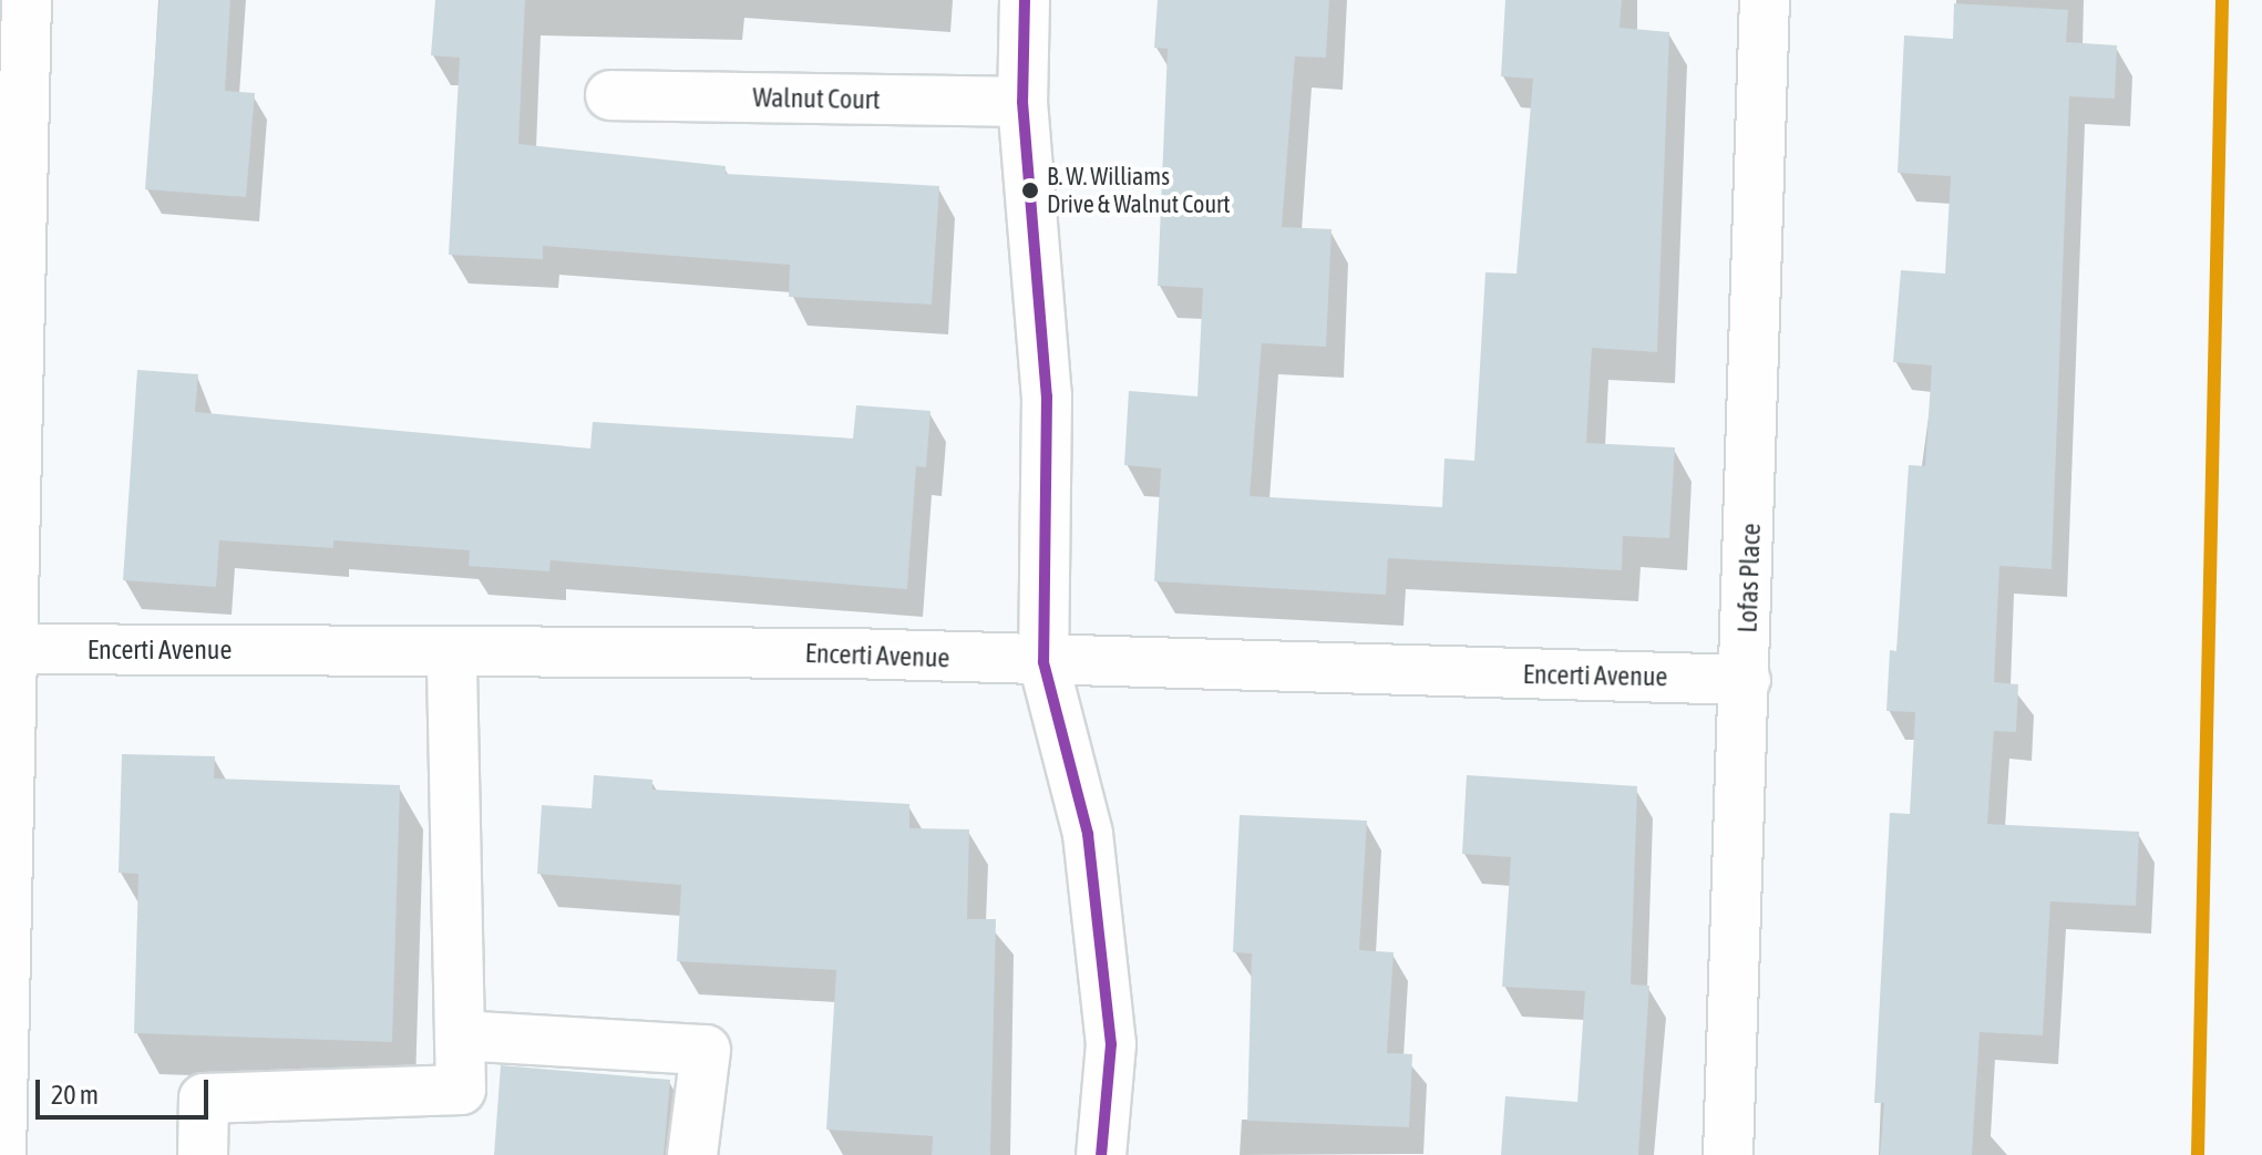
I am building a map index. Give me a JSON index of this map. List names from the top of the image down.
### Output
{
  "streets": {
    "street": ["Walnut Court", "Lofas Place", "Encerti Avenue"]
  },
  "crossings": [
    ["Lofas Place", "Encerti Avenue"]
  ],
  "places": ["B. W. Williams Drive & Walnut Court"],
  "lines": ["transit line 20"],
  "scale_bar": "20 m"
}
